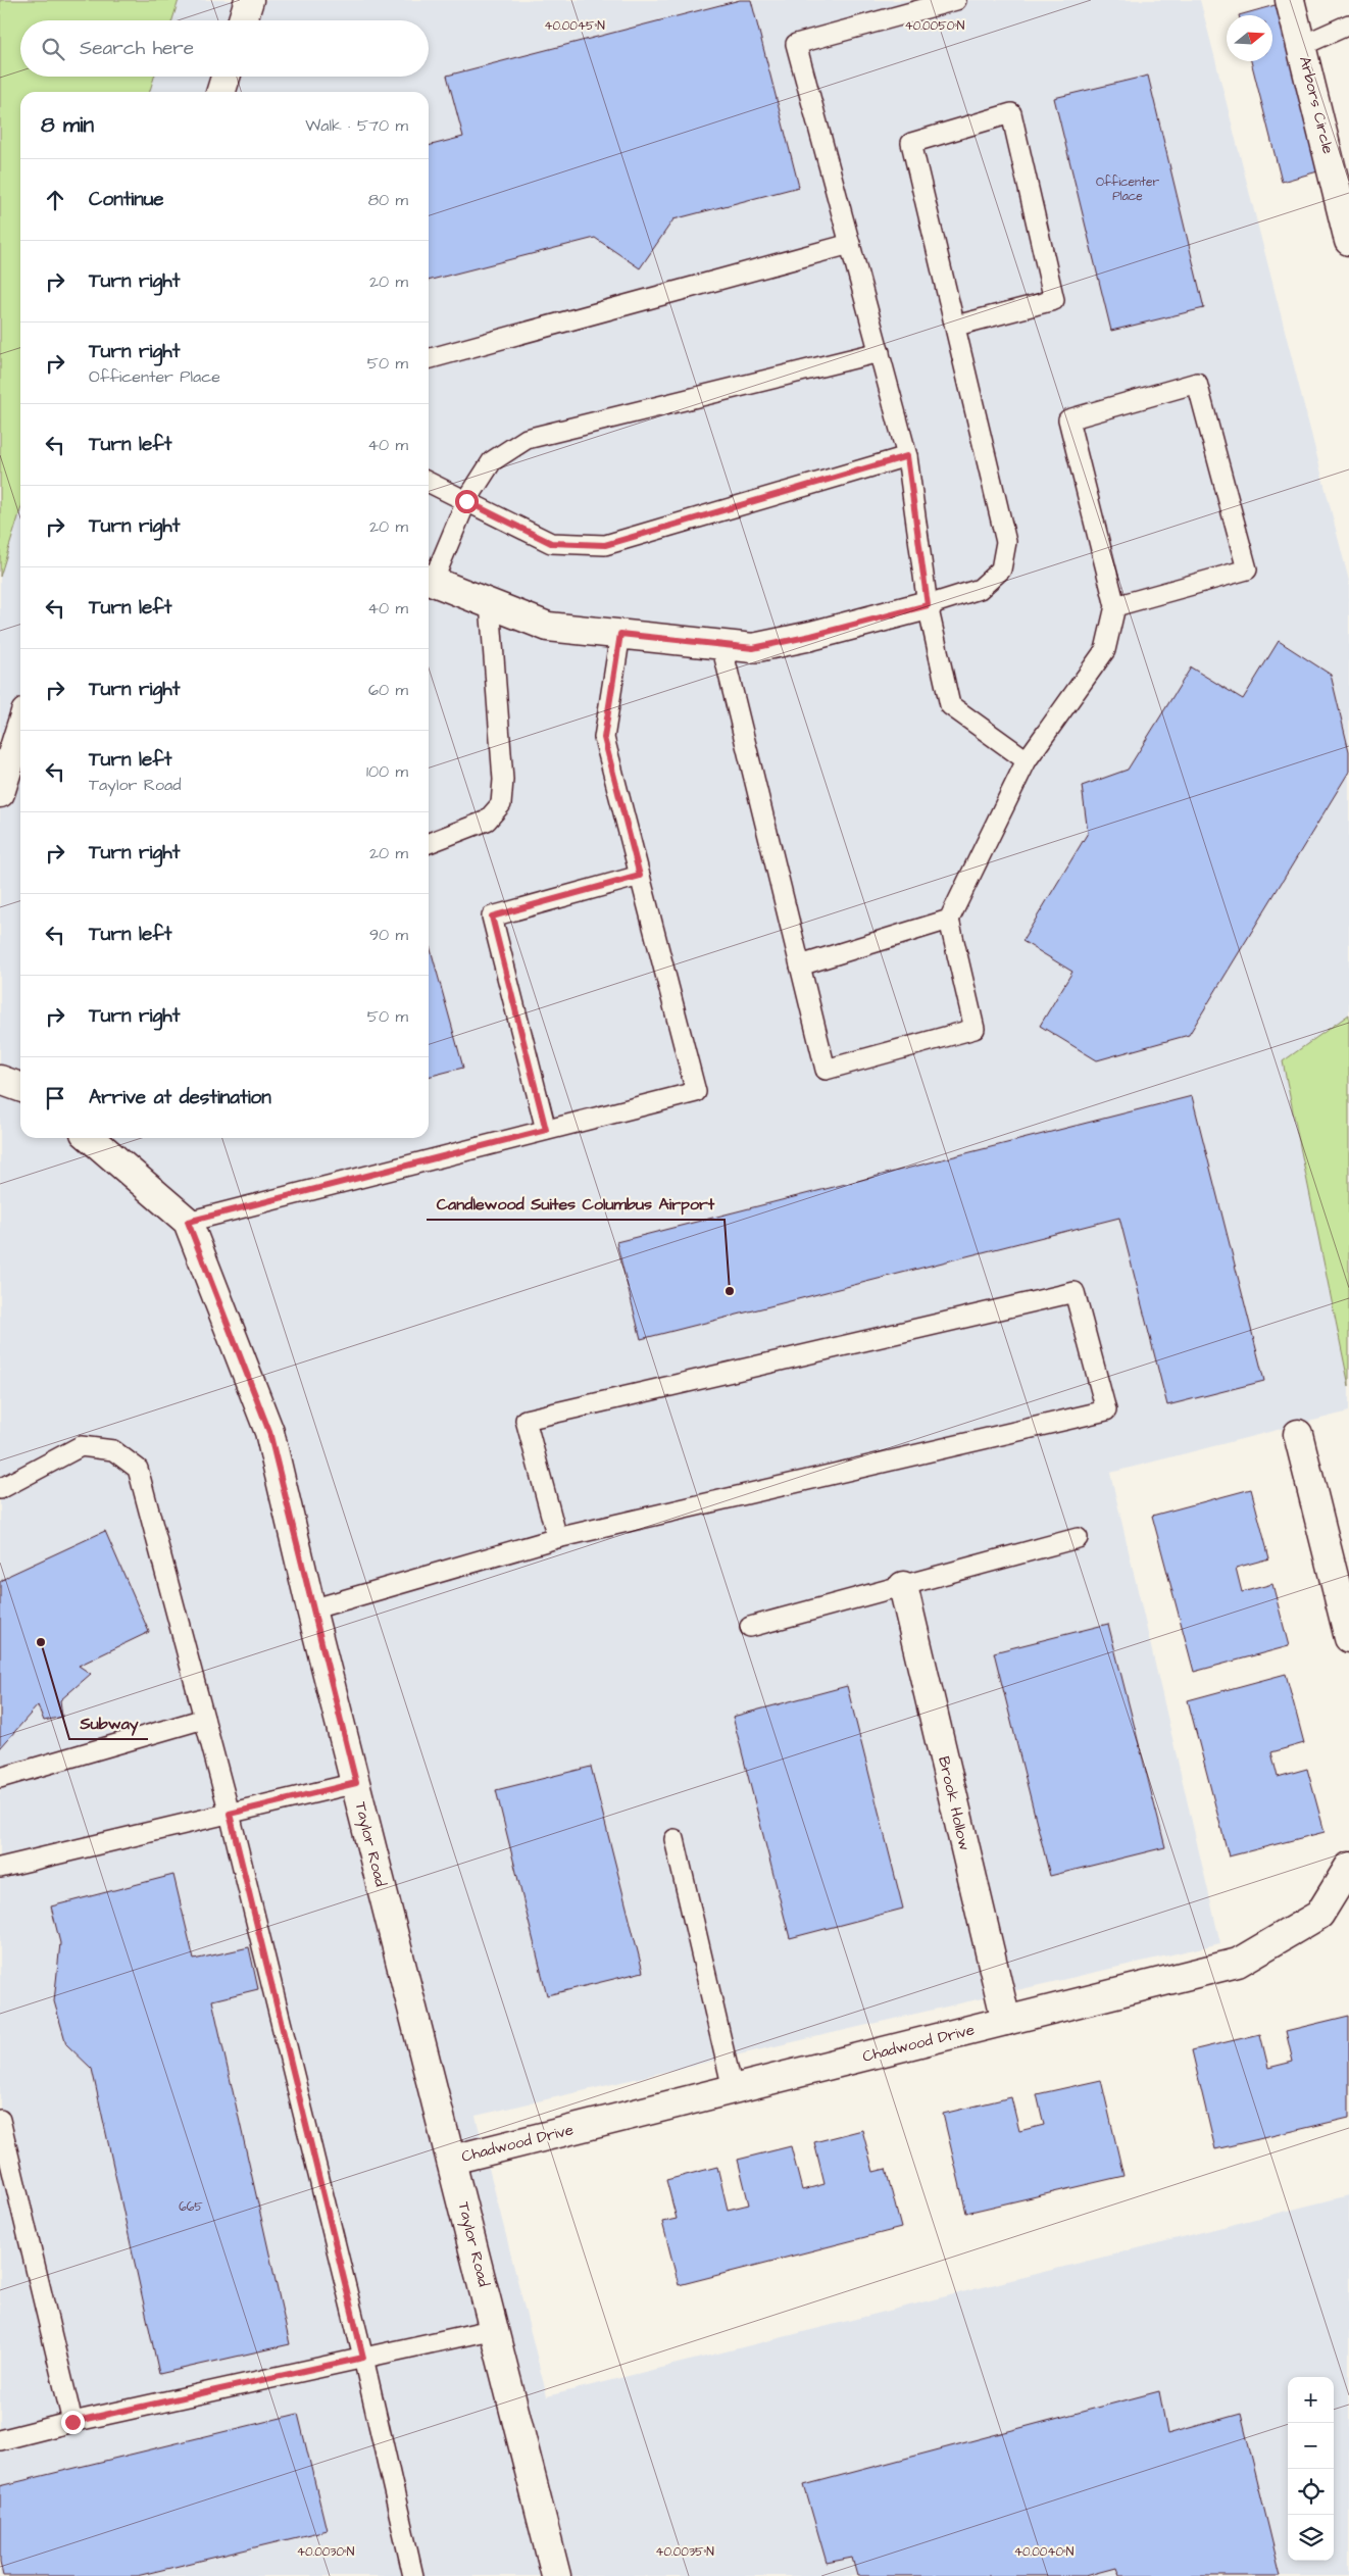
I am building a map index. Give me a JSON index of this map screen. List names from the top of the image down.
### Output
{
  "streets": {
    "street": [
      "Arbors Circle",
      "Brook Hollow",
      "Taylor Road",
      "Chadwood Drive"
    ]
  },
  "crossings": [
    ["Brook Hollow", "Chadwood Drive"],
    ["Taylor Road", "Chadwood Drive"]
  ],
  "places": ["Candlewood Suites Columbus Airport", "Subway"],
  "house_numbers": ["Officenter Place", "665"],
  "north": "right",
  "page": {
    "search": "Search here",
    "heading": ["8 min", "Walk · 570 m"],
    "list": [
      ["Continue", "80 m"],
      ["Turn right", "20 m"],
      ["Turn right", "Officenter Place", "50 m"],
      ["Turn left", "40 m"],
      ["Turn right", "20 m"],
      ["Turn left", "40 m"],
      ["Turn right", "60 m"],
      ["Turn left", "Taylor Road", "100 m"],
      ["Turn right", "20 m"],
      ["Turn left", "90 m"],
      ["Turn right", "50 m"],
      "Arrive at destination"
    ],
    "map_buttons": ["+", "−"]
  },
  "coordinates": [
    "40.0045°N",
    "40.0050°N",
    "40.0030°N",
    "40.0035°N",
    "40.0040°N"
  ]
}
